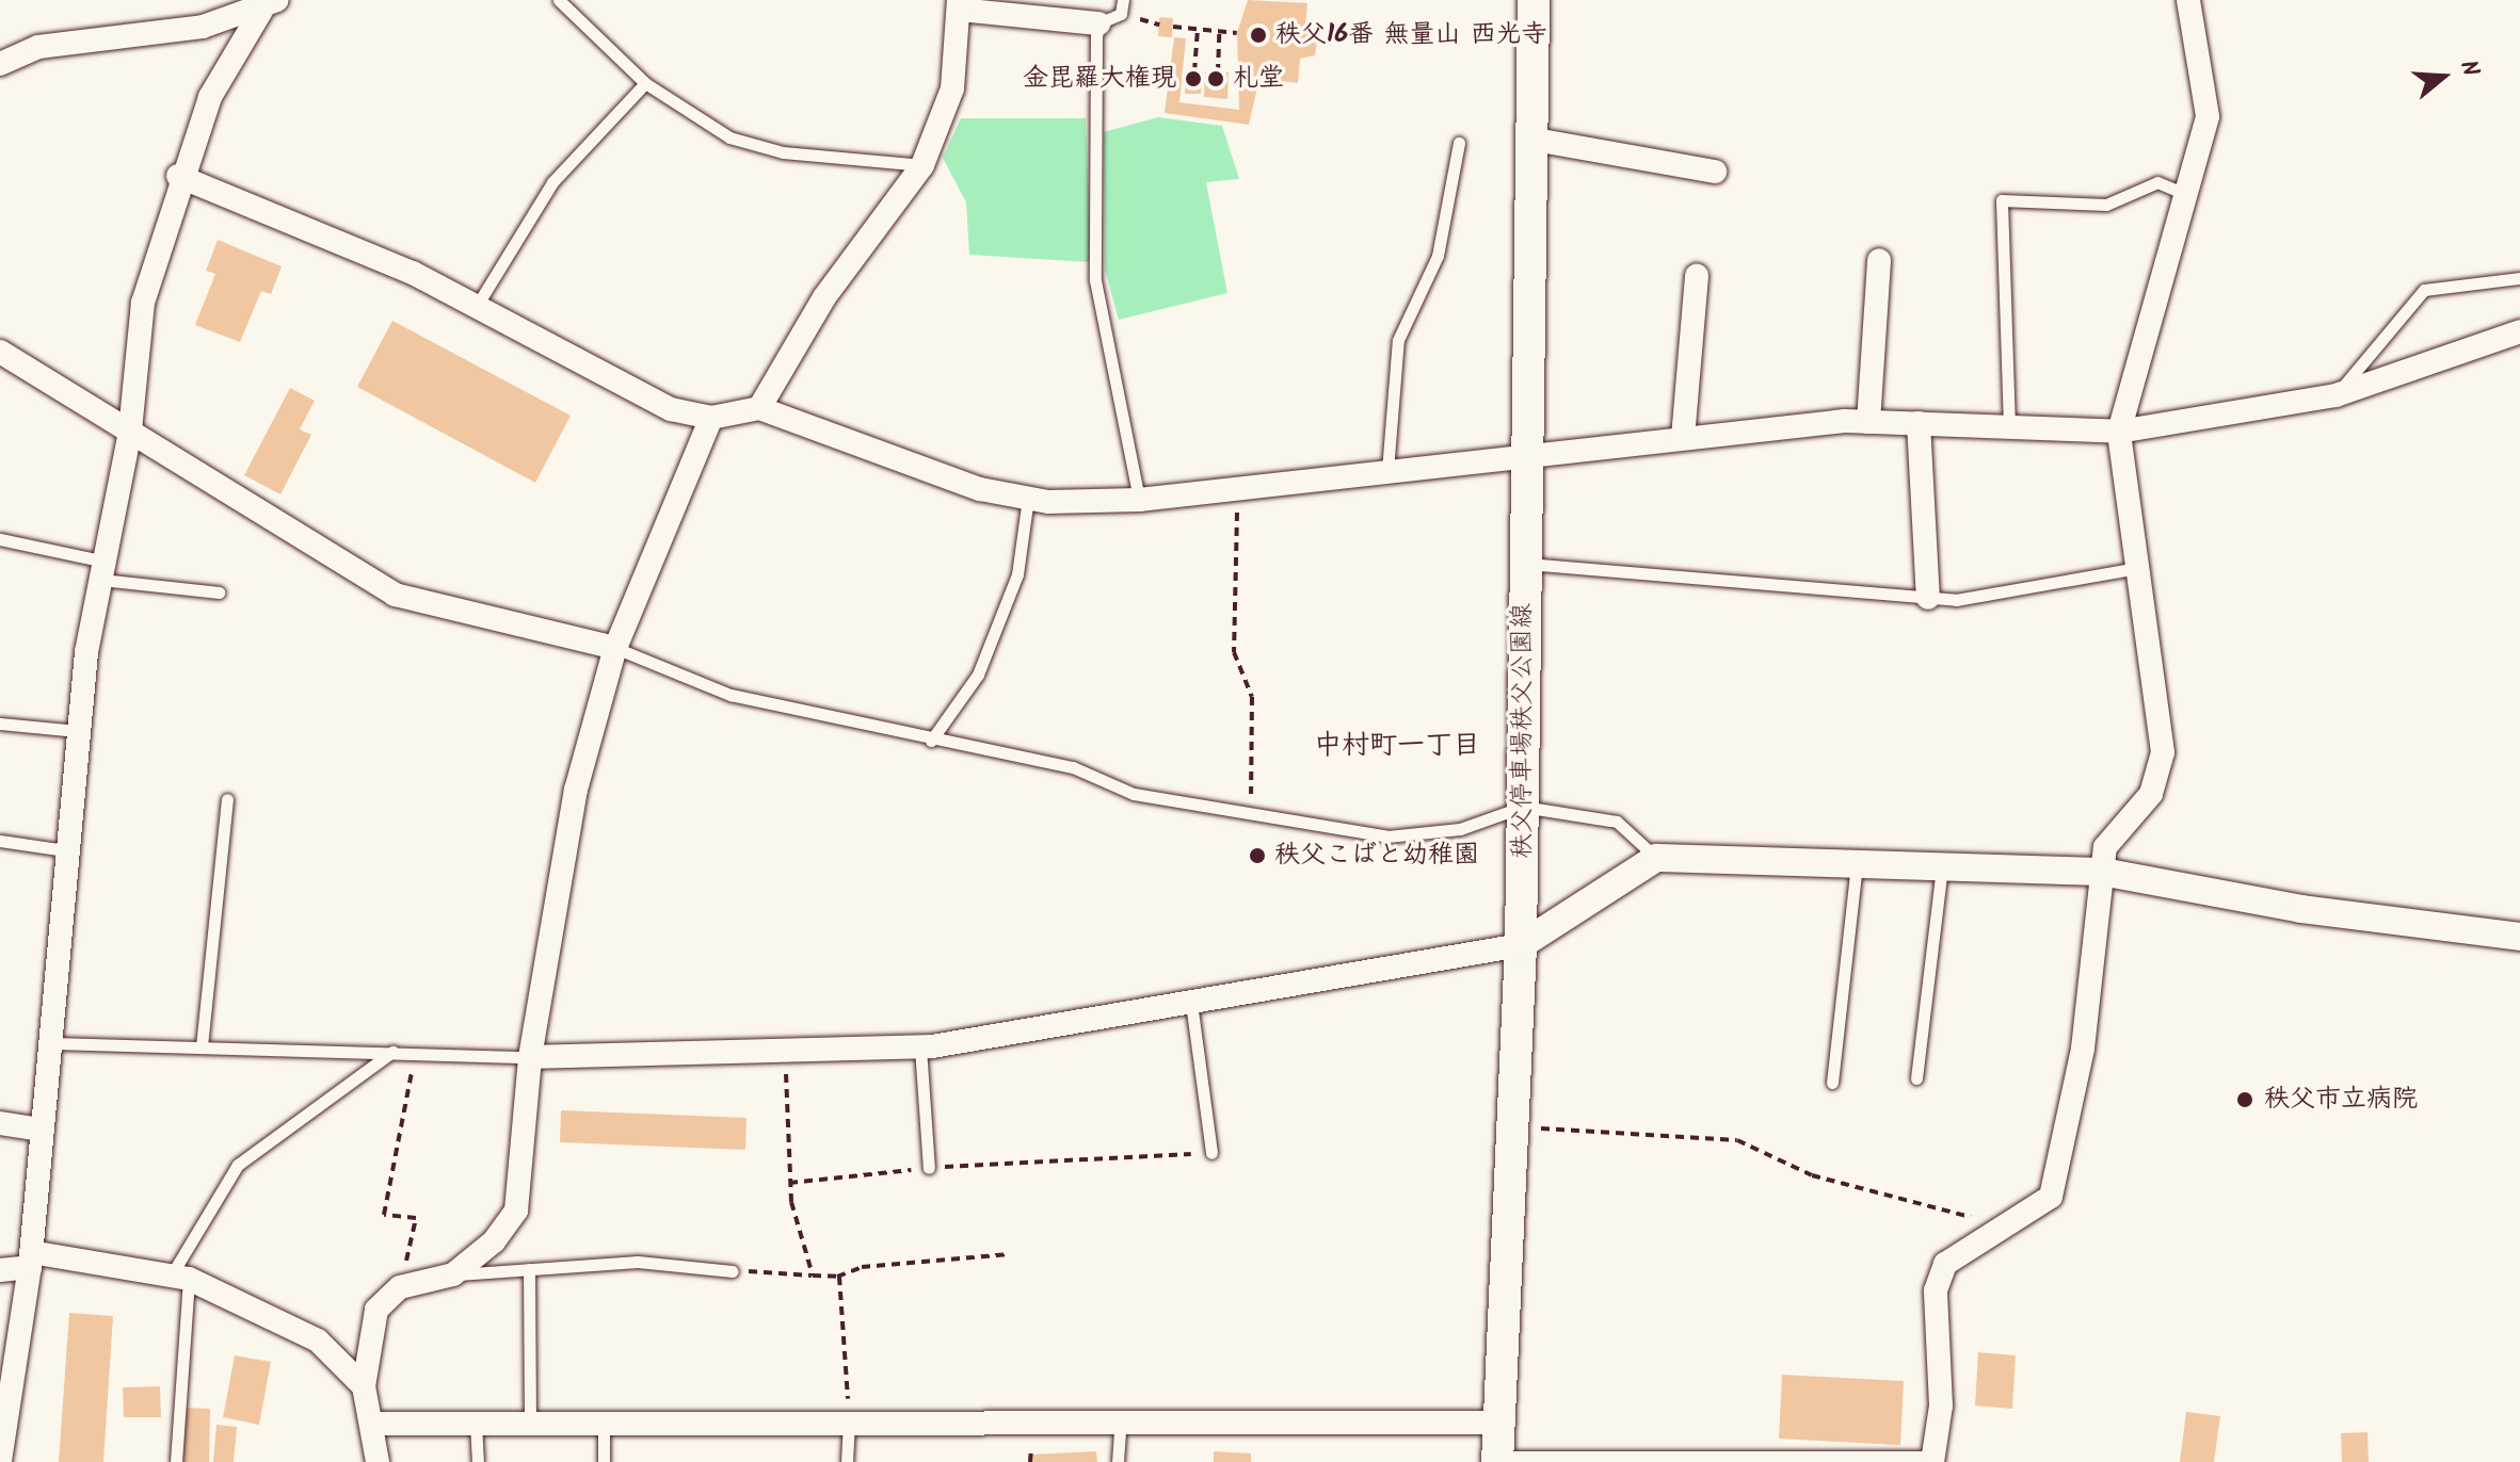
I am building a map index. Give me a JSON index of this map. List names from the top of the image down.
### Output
{
  "streets": {
    "main road": ["秩父停車場秩父公園線"]
  },
  "districts": ["中村町一丁目"],
  "places": [
    "秩父16番 無量山 西光寺",
    "金毘羅大権現",
    "札堂",
    "秩父こばと幼稚園",
    "秩父市立病院"
  ],
  "north": "right"
}
